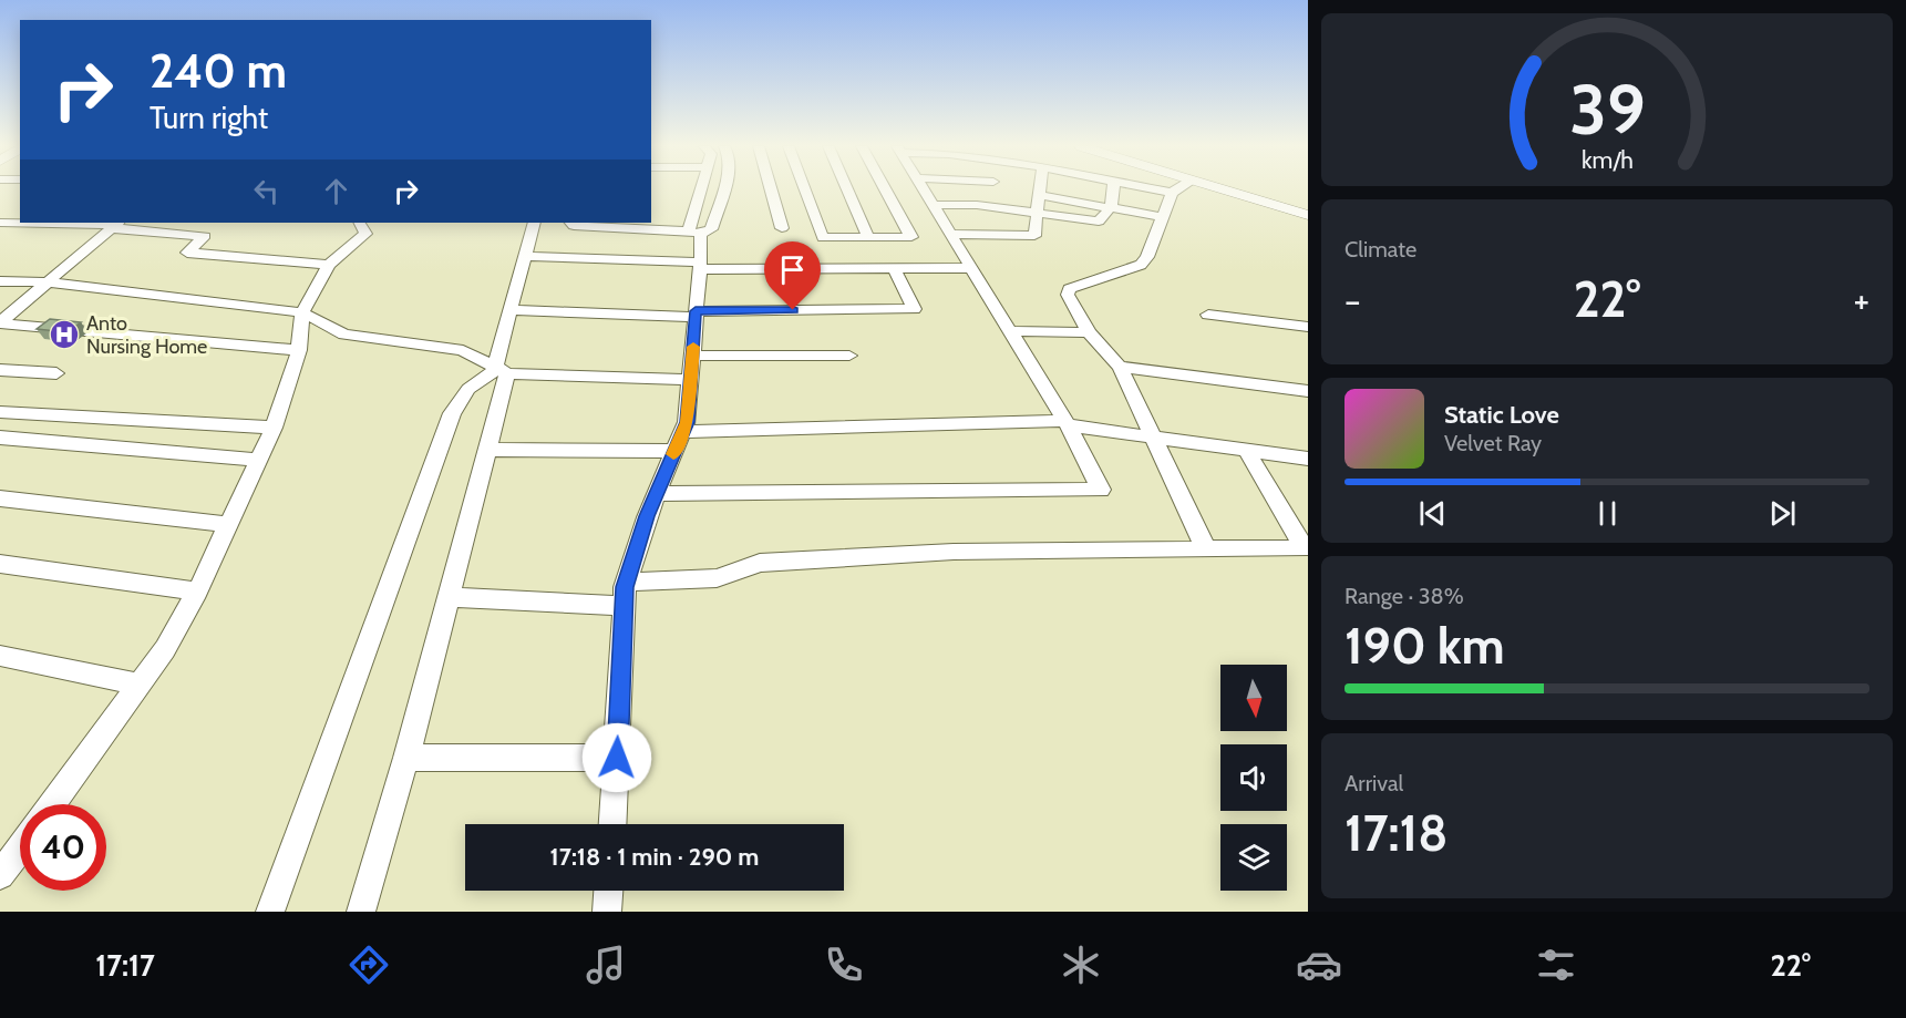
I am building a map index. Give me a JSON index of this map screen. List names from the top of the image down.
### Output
{
  "places": {
    "hospital": ["Anto Nursing Home"]
  },
  "north": "bottom",
  "page": {
    "turn": ["240 m", "Turn right"],
    "tile": [
      "Climate",
      ["Range · 38%", "190 km"],
      ["Arrival", "17:18"]
    ],
    "heat": ["−", "22°", "+"],
    "song": ["Static Love", "Velvet Ray"],
    "limit": "40",
    "trip": "17:18 · 1 min · 290 m",
    "tabs": ["17:17", "22°"],
    "gauge": ["39", "km/h"]
  }
}
